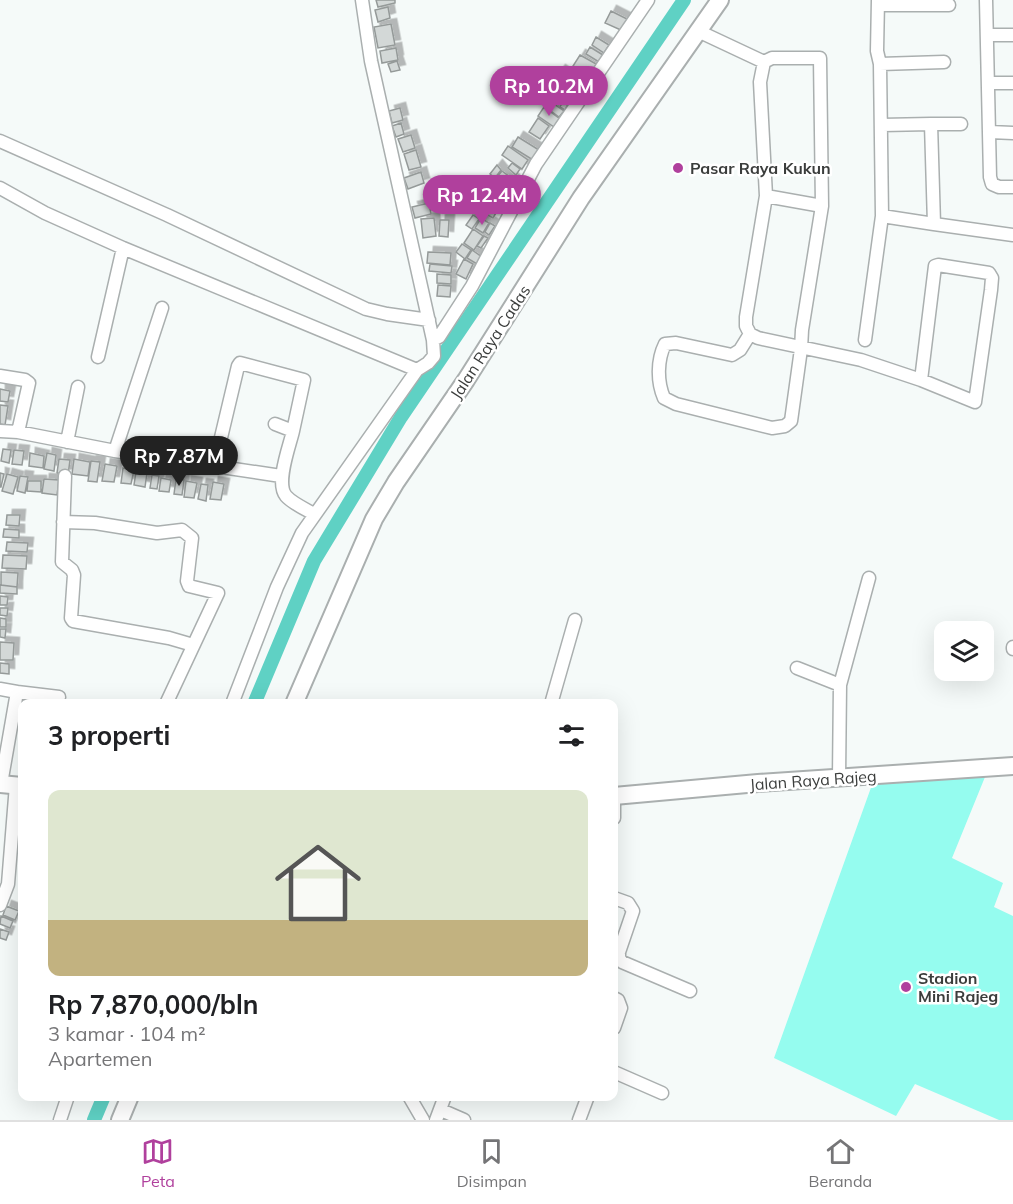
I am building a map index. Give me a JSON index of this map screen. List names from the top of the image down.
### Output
{
  "streets": {
    "street": ["Jalan Raya Cadas", "Jalan Raya Rajeg"]
  },
  "places": ["Pasar Raya Kukun", "Stadion Mini Rajeg"],
  "page": {
    "price": ["Rp 10.2M", "Rp 12.4M", "Rp 7.87M"],
    "heading": "3 properti",
    "list": [
      {
        "name": "Rp 7,870,000/bln",
        "note": "3 kamar · 104 m² · Apartemen"
      }
    ],
    "tabs": ["Peta", "Disimpan", "Beranda"]
  }
}
